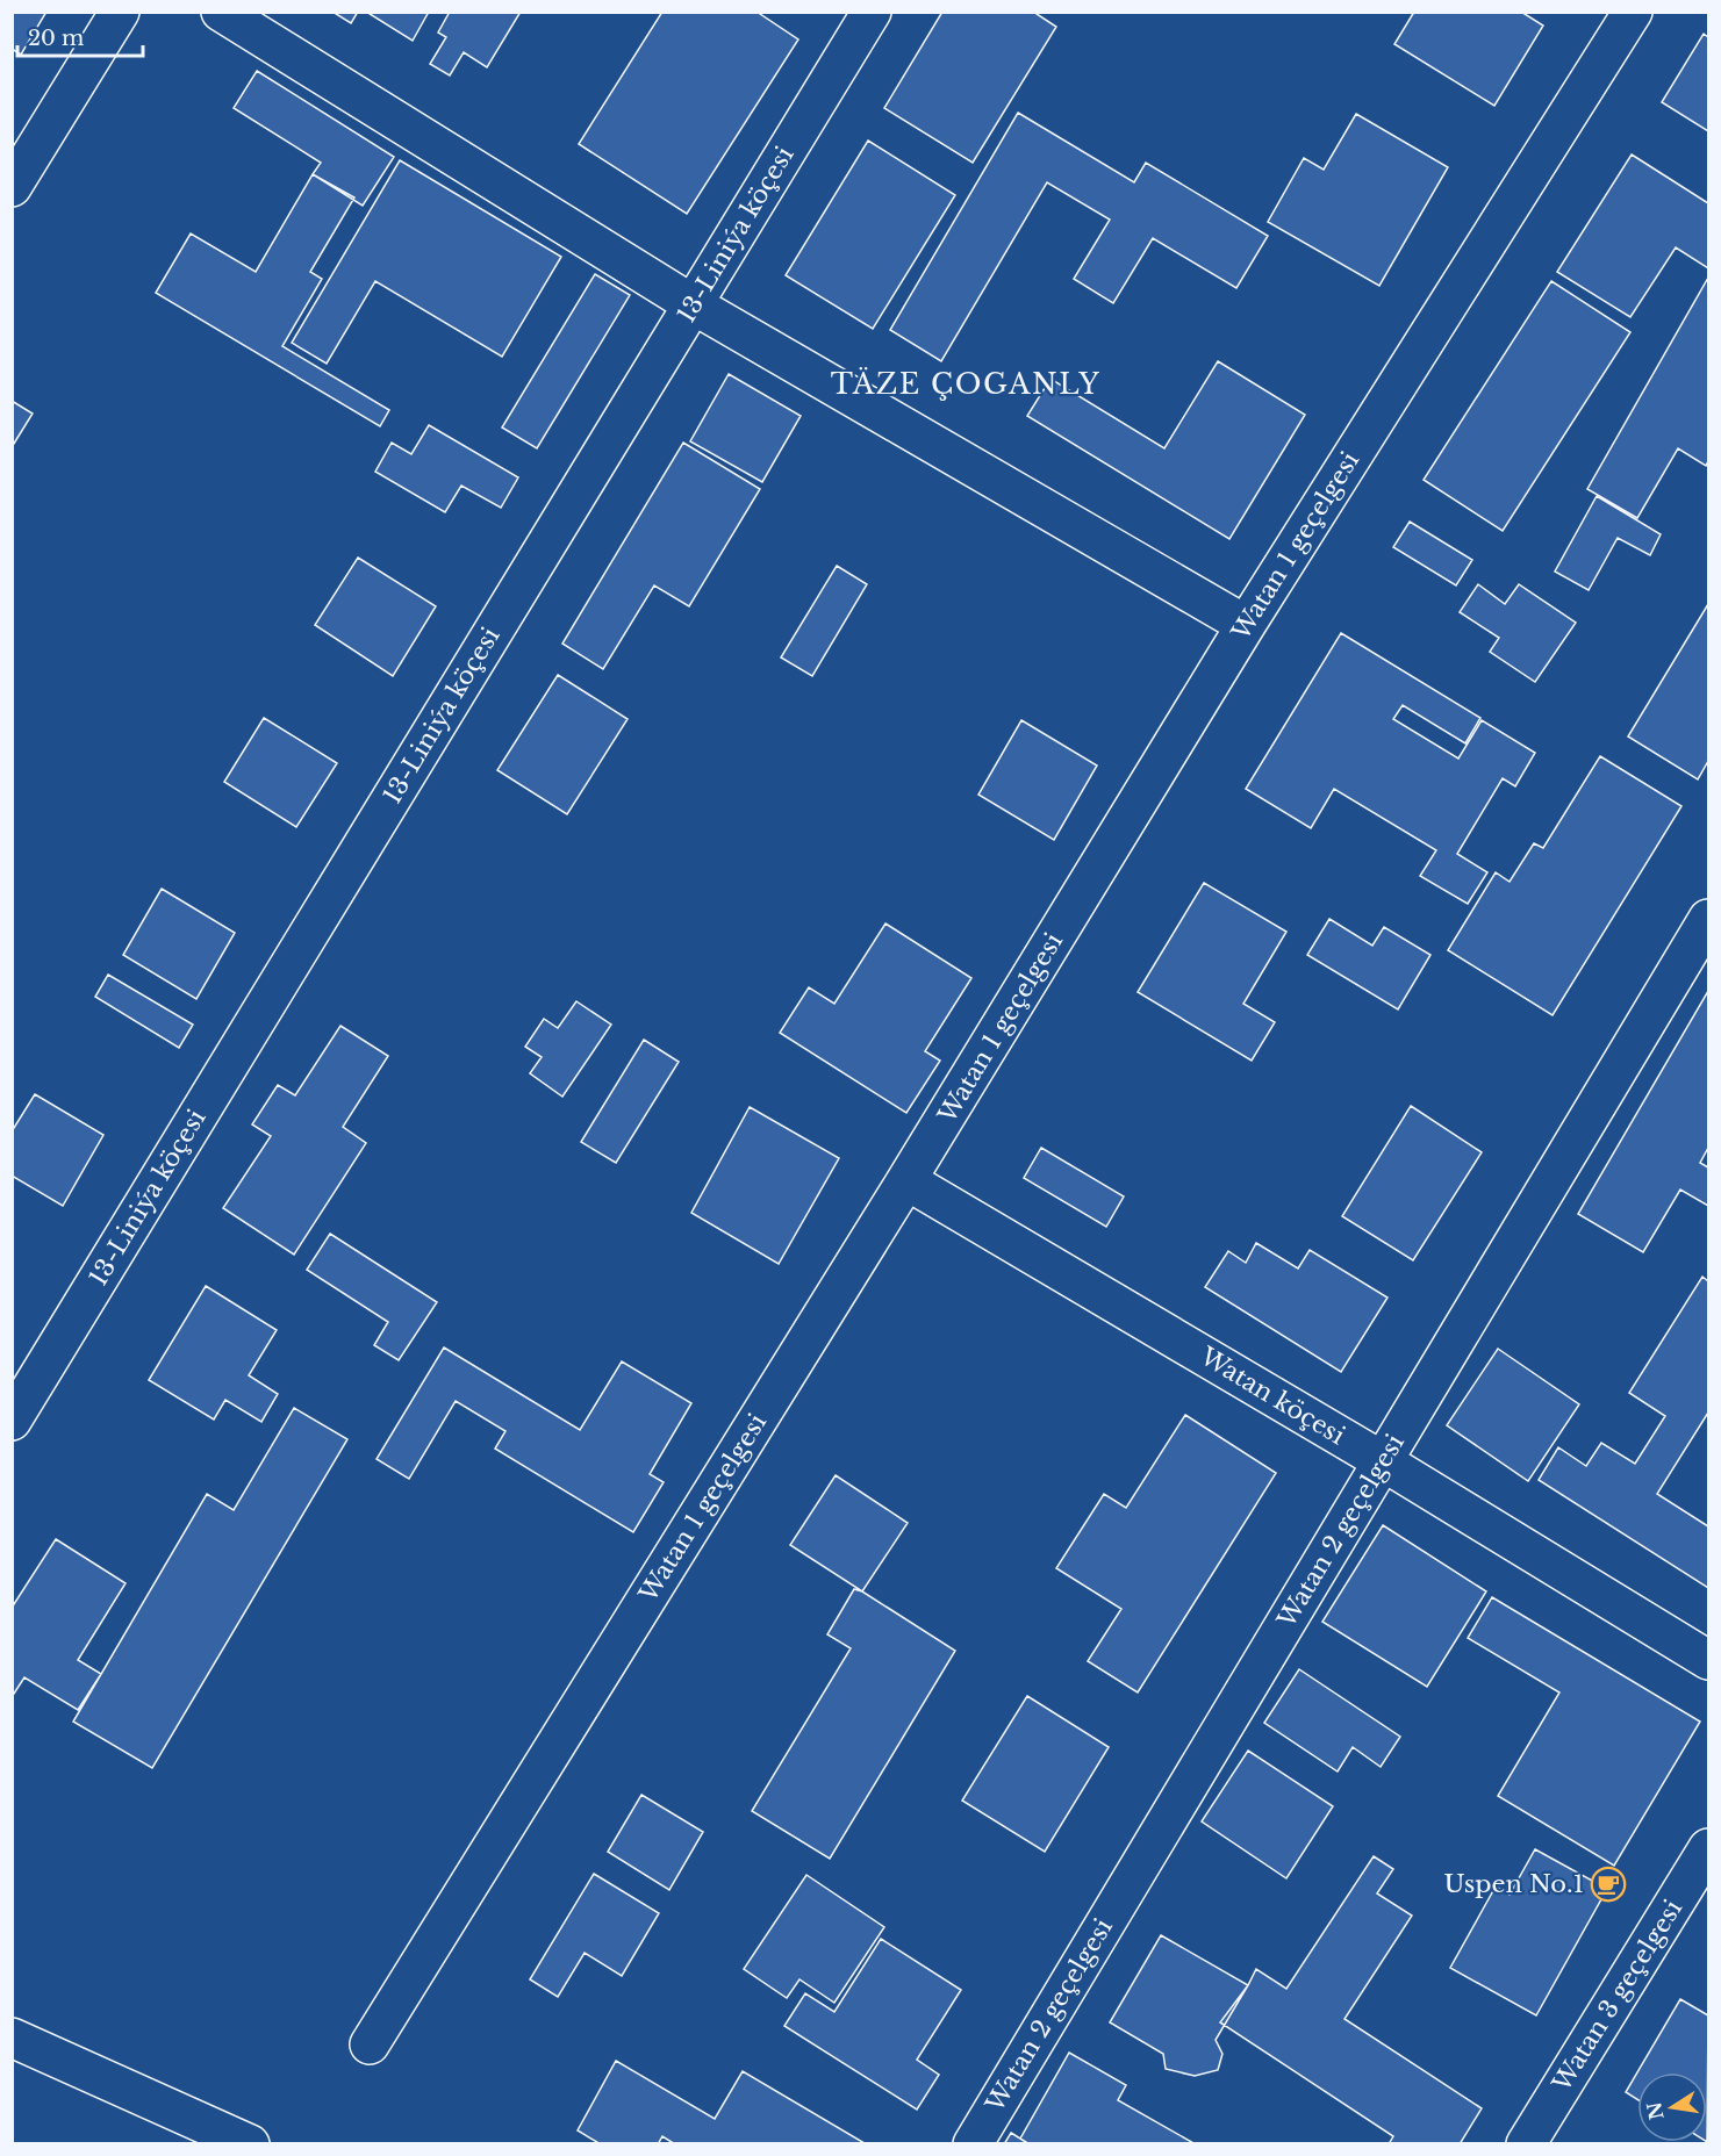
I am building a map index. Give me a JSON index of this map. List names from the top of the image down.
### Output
{
  "streets": {
    "street": [
      "13-Liniýa köçesi",
      "Watan 1 geçelgesi",
      "Watan köçesi",
      "Watan 2 geçelgesi",
      "Watan 3 geçelgesi"
    ]
  },
  "crossings": [
    ["Watan 1 geçelgesi", "Watan köçesi"],
    ["Watan köçesi", "Watan 2 geçelgesi"]
  ],
  "districts": ["TÄZE ÇOGANLY"],
  "places": {
    "cafe": ["Uspen No.1"]
  },
  "scale_bar": "20 m",
  "north": "left"
}
